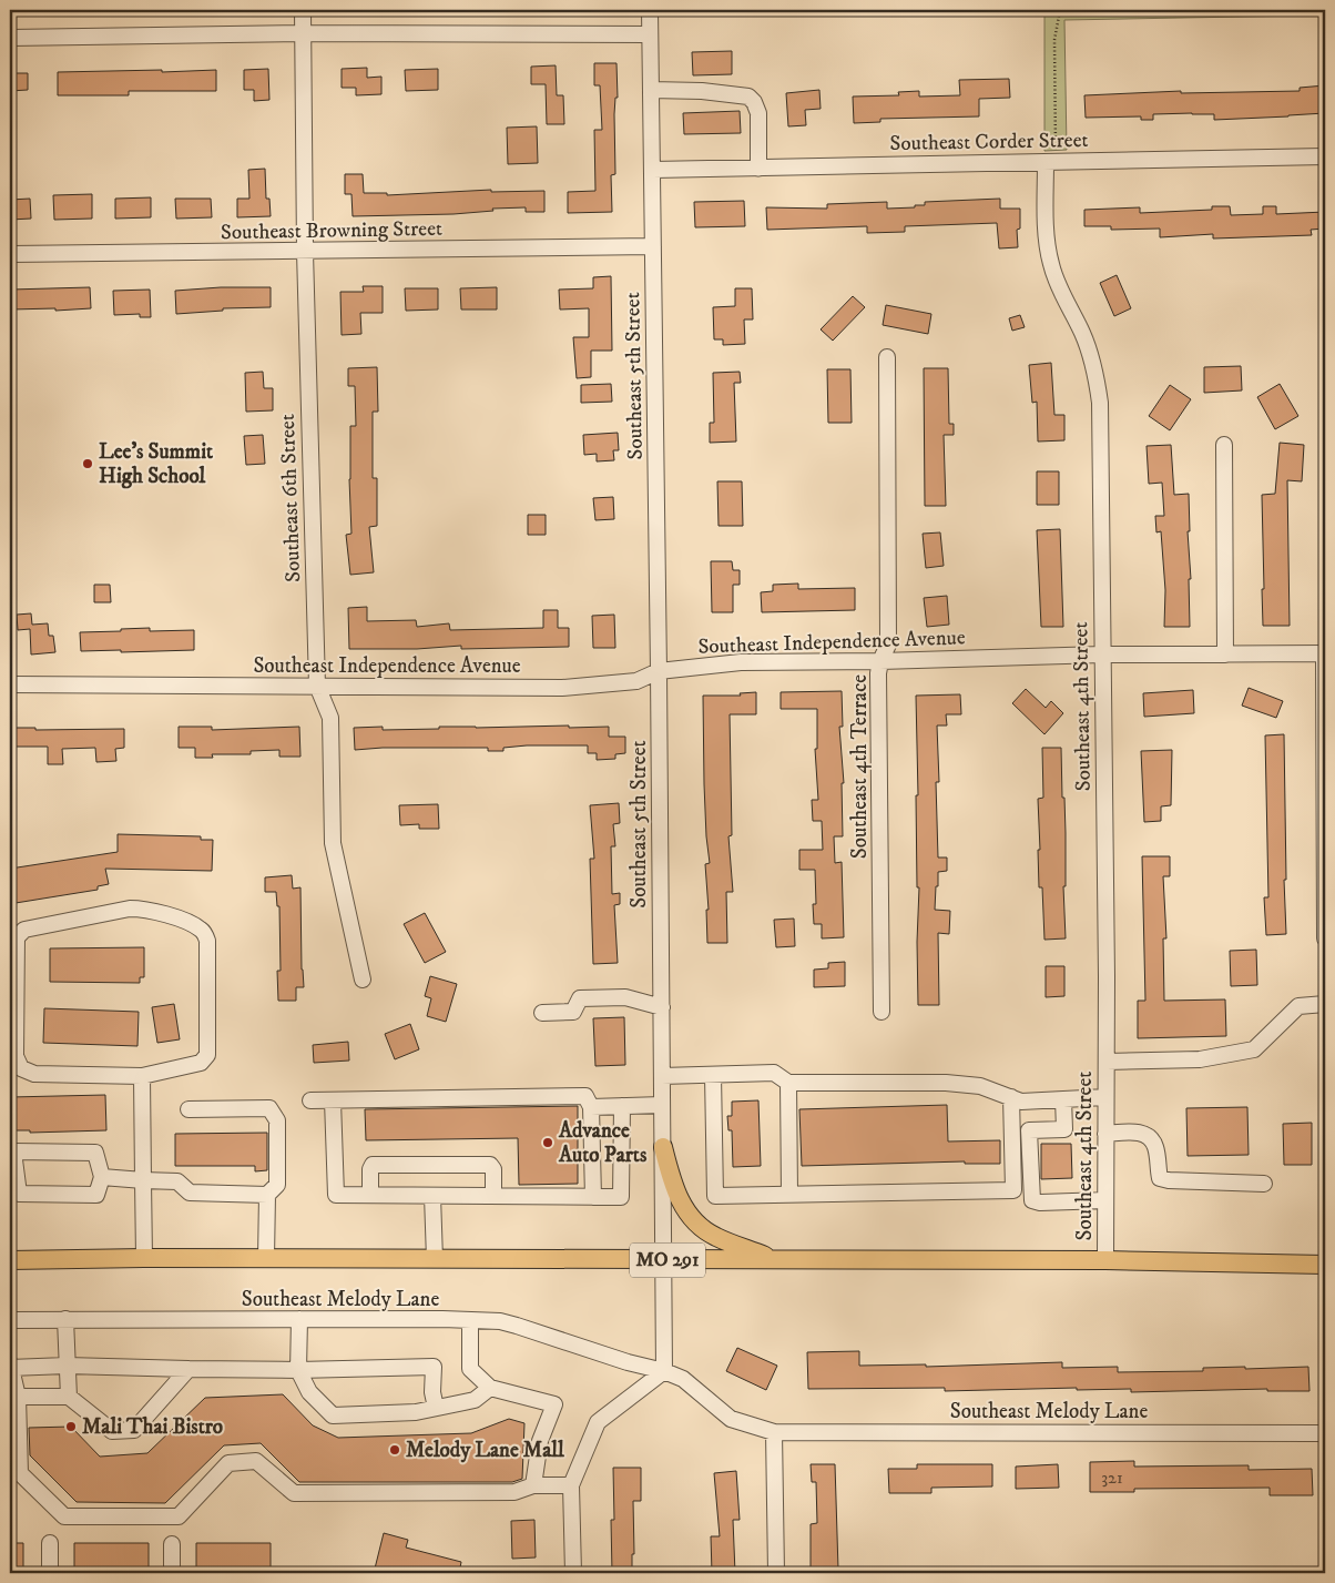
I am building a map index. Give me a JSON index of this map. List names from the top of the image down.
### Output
{
  "streets": {
    "main road": ["MO 291"],
    "street": [
      "Southeast Corder Street",
      "Southeast Browning Street",
      "Southeast 5th Street",
      "Southeast 6th Street",
      "Southeast Independence Avenue",
      "Southeast 4th Street",
      "Southeast 4th Terrace",
      "Southeast Melody Lane"
    ]
  },
  "crossings": [
    ["Southeast Corder Street", "Southeast 5th Street"],
    ["Southeast Corder Street", "Southeast 4th Street"],
    ["Southeast Browning Street", "Southeast 5th Street"],
    ["Southeast Browning Street", "Southeast 6th Street"],
    ["Southeast 5th Street", "Southeast Independence Avenue"],
    ["Southeast 5th Street", "MO 291"],
    ["Southeast 5th Street", "Southeast Melody Lane"],
    ["Southeast 6th Street", "Southeast Independence Avenue"],
    ["Southeast Independence Avenue", "Southeast 4th Street"],
    ["Southeast Independence Avenue", "Southeast 4th Terrace"],
    ["Southeast 4th Street", "MO 291"]
  ],
  "places": [
    "Lee's Summit High School",
    "Advance Auto Parts",
    "Mali Thai Bistro",
    "Melody Lane Mall"
  ],
  "house_numbers": ["321"]
}
